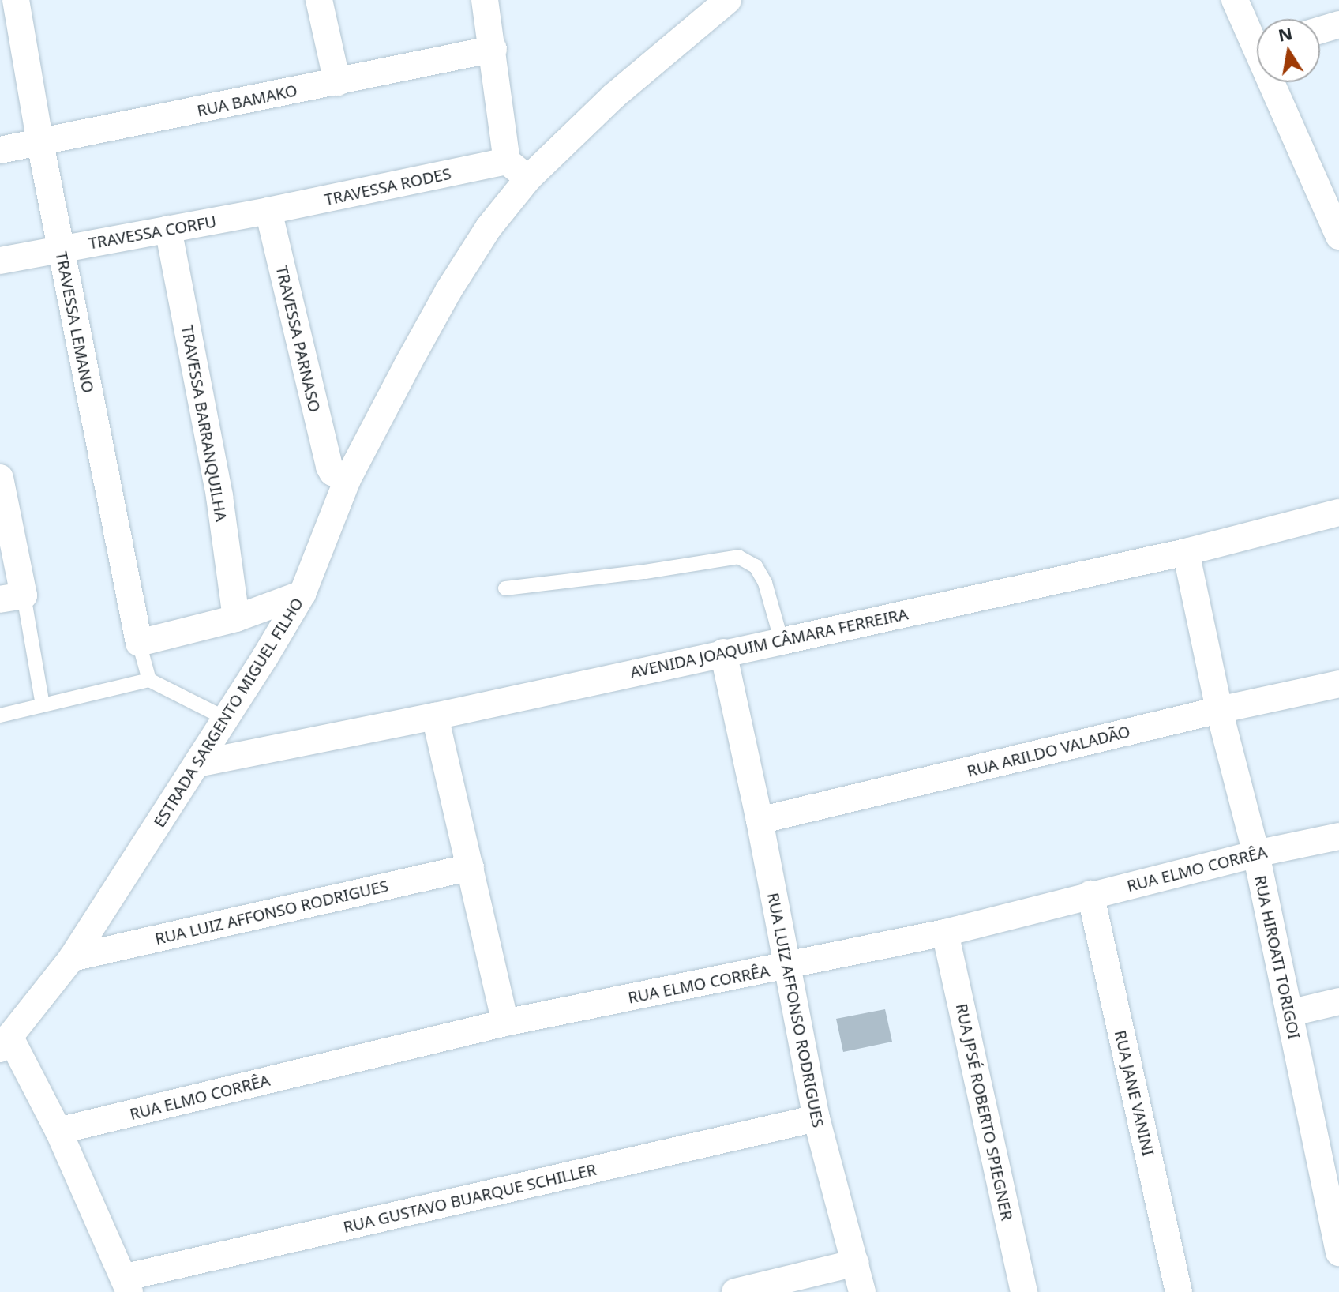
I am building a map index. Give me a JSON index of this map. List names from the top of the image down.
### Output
{
  "streets": {
    "street": [
      "RUA BAMAKO",
      "TRAVESSA RODES",
      "TRAVESSA CORFU",
      "TRAVESSA LEMANO",
      "TRAVESSA PARNASO",
      "TRAVESSA BARRANQUILHA",
      "AVENIDA JOAQUIM CÂMARA FERREIRA",
      "ESTRADA SARGENTO MIGUEL FILHO",
      "RUA ARILDO VALADÃO",
      "RUA ELMO CORRÊA",
      "RUA LUIZ AFFONSO RODRIGUES",
      "RUA HIROATI TORIGOI",
      "RUA JANE VANINI",
      "RUA JPSÉ ROBERTO SPIEGNER",
      "RUA GUSTAVO BUARQUE SCHILLER"
    ]
  },
  "crossings": [
    ["RUA BAMAKO", "TRAVESSA LEMANO"],
    ["TRAVESSA RODES", "TRAVESSA CORFU"],
    ["TRAVESSA RODES", "TRAVESSA PARNASO"],
    ["TRAVESSA CORFU", "TRAVESSA LEMANO"],
    ["TRAVESSA CORFU", "TRAVESSA PARNASO"],
    ["TRAVESSA CORFU", "TRAVESSA BARRANQUILHA"],
    ["TRAVESSA PARNASO", "ESTRADA SARGENTO MIGUEL FILHO"],
    ["AVENIDA JOAQUIM CÂMARA FERREIRA", "ESTRADA SARGENTO MIGUEL FILHO"],
    ["AVENIDA JOAQUIM CÂMARA FERREIRA", "RUA LUIZ AFFONSO RODRIGUES"],
    ["AVENIDA JOAQUIM CÂMARA FERREIRA", "RUA HIROATI TORIGOI"],
    ["ESTRADA SARGENTO MIGUEL FILHO", "RUA LUIZ AFFONSO RODRIGUES"],
    ["RUA ARILDO VALADÃO", "RUA LUIZ AFFONSO RODRIGUES"],
    ["RUA ARILDO VALADÃO", "RUA HIROATI TORIGOI"],
    ["RUA ELMO CORRÊA", "RUA LUIZ AFFONSO RODRIGUES"],
    ["RUA ELMO CORRÊA", "RUA HIROATI TORIGOI"],
    ["RUA ELMO CORRÊA", "RUA JANE VANINI"],
    ["RUA ELMO CORRÊA", "RUA JPSÉ ROBERTO SPIEGNER"],
    ["RUA LUIZ AFFONSO RODRIGUES", "RUA GUSTAVO BUARQUE SCHILLER"]
  ],
  "north": "top"
}
